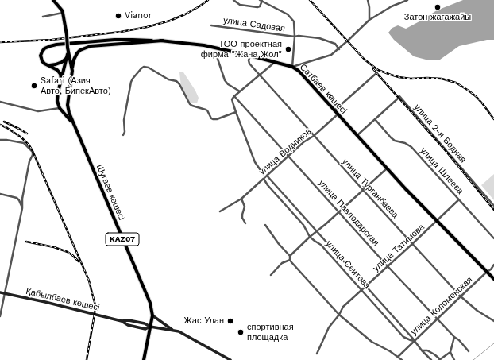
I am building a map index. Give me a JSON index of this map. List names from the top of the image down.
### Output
{
  "streets": {
    "main road": [
      "Сәтбаев көшесі",
      "Шугаев көшесі",
      "KAZ07",
      "Қабылбаев көшесі"
    ],
    "street": [
      "улица Садовая",
      "улица 2-я Водная",
      "улица Водников",
      "улица Шлеева",
      "улица Турганбаева",
      "улица Павлодарская",
      "улица Татимова",
      "улица Сеитова",
      "улица Коломенская"
    ]
  },
  "crossings": [
    ["улица Садовая", "Сәтбаев көшесі"],
    ["Сәтбаев көшесі", "улица 2-я Водная"],
    ["Сәтбаев көшесі", "улица Водников"],
    ["Сәтбаев көшесі", "улица Турганбаева"],
    ["Сәтбаев көшесі", "улица Татимова"],
    ["Сәтбаев көшесі", "улица Коломенская"],
    ["улица Водников", "улица Турганбаева"],
    ["улица Водников", "улица Павлодарская"],
    ["улица Водников", "улица Сеитова"],
    ["улица Шлеева", "улица Татимова"],
    ["улица Турганбаева", "улица Татимова"],
    ["улица Турганбаева", "улица Коломенская"],
    ["Шугаев көшесі", "Қабылбаев көшесі"],
    ["улица Павлодарская", "улица Татимова"],
    ["улица Павлодарская", "улица Сеитова"],
    ["улица Павлодарская", "улица Коломенская"],
    ["улица Татимова", "улица Сеитова"],
    ["улица Сеитова", "улица Коломенская"]
  ],
  "places": [
    "Затон жағажайы",
    "Vianor",
    "ТОО проектная фирма \"Жана Жол\"",
    "Safari (Азия Авто, БипекАвто)",
    "Жас Улан",
    "спортивная площадка"
  ]
}
